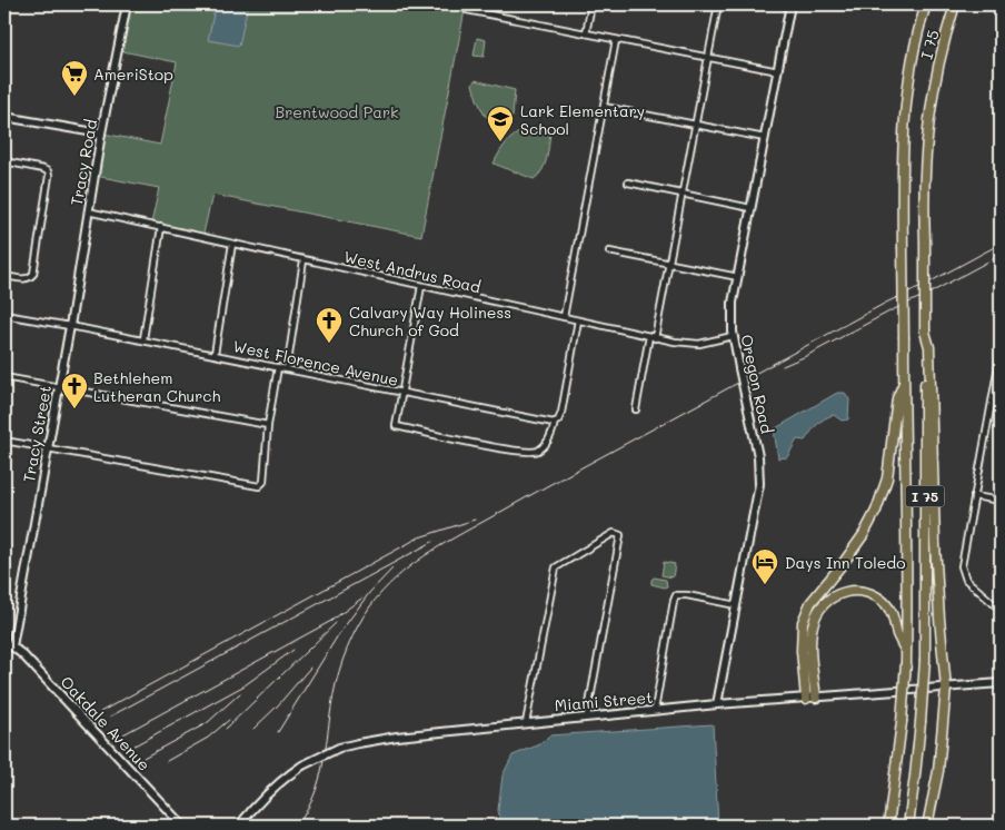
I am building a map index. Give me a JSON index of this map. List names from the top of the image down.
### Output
{
  "streets": {
    "highway": ["I 75"],
    "street": [
      "Tracy Road",
      "West Andrus Road",
      "West Florence Avenue",
      "Oregon Road",
      "Tracy Street",
      "Miami Street",
      "Oakdale Avenue"
    ]
  },
  "crossings": [
    ["Tracy Road", "West Andrus Road"],
    ["Tracy Road", "West Florence Avenue"],
    ["Tracy Road", "Tracy Street"],
    ["West Andrus Road", "Oregon Road"],
    ["West Florence Avenue", "Tracy Street"],
    ["Oregon Road", "Miami Street"],
    ["Tracy Street", "Oakdale Avenue"]
  ],
  "parks": ["Brentwood Park"],
  "places": {
    "supermarket": ["AmeriStop"],
    "school or university": ["Lark Elementary School"],
    "church": ["Calvary Way Holiness Church of God", "Bethlehem Lutheran Church"],
    "hotel": ["Days Inn Toledo"]
  }
}
